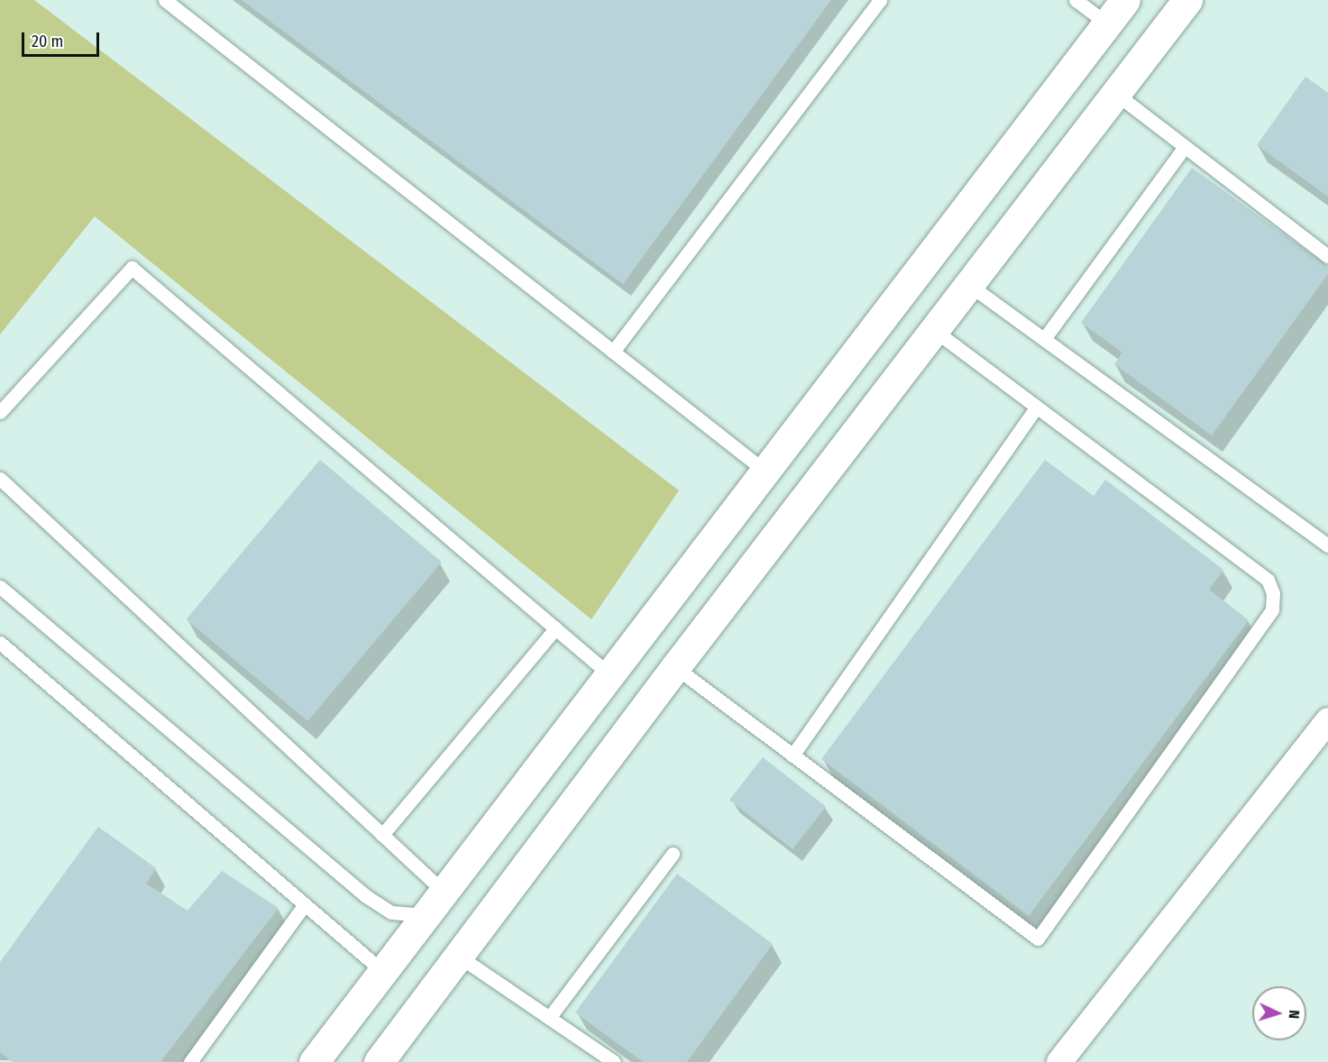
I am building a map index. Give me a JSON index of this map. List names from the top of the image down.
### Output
{
  "scale_bar": "20 m",
  "north": "right"
}
